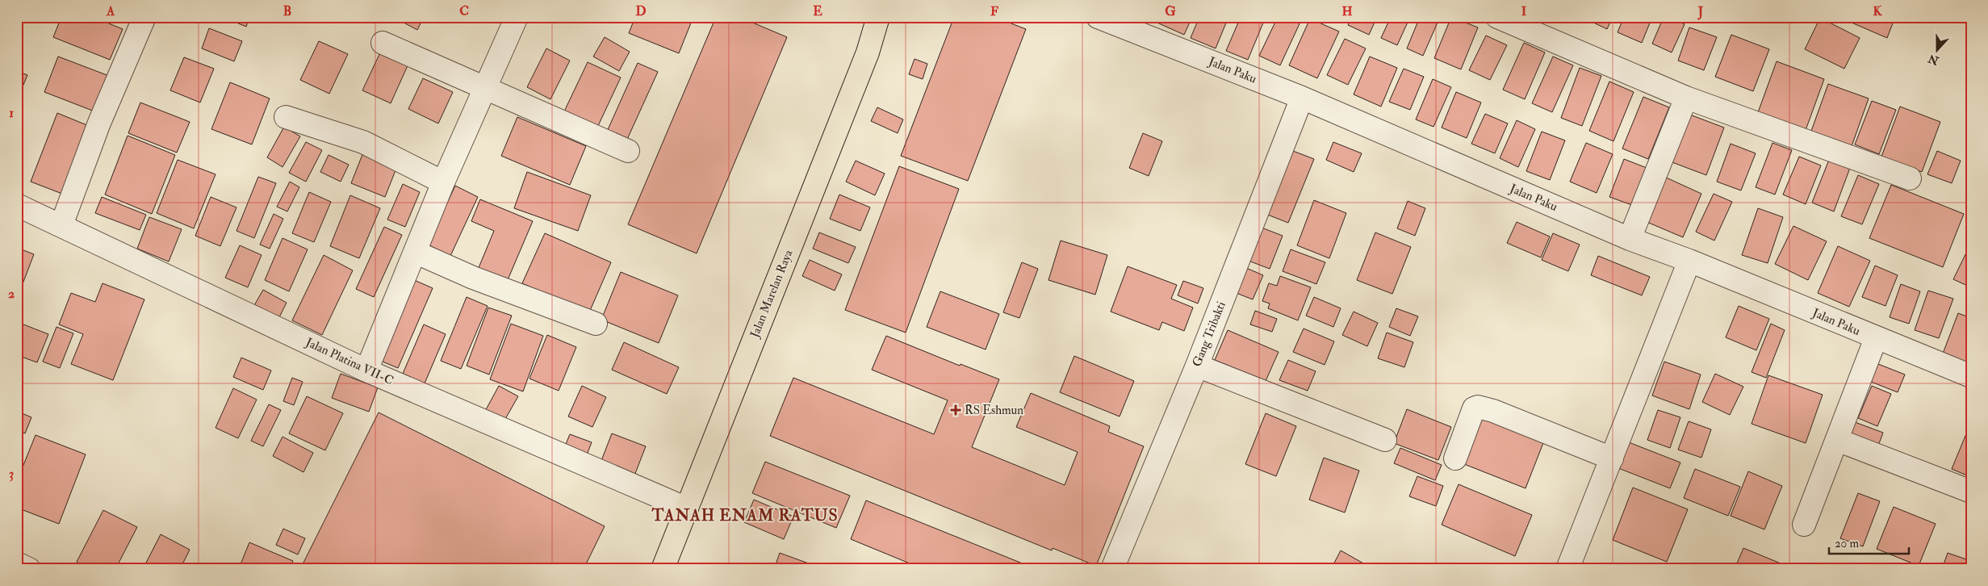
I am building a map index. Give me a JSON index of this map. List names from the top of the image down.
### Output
{
  "streets": {
    "main road": ["Jalan Marelan Raya"],
    "street": ["Jalan Paku", "Gang Tribakti", "Jalan Platina VII-C"]
  },
  "crossings": [
    ["Jalan Paku", "Gang Tribakti"],
    ["Jalan Marelan Raya", "Jalan Platina VII-C"]
  ],
  "districts": ["TANAH ENAM RATUS"],
  "places": {
    "health": ["RS Eshmun"]
  },
  "scale_bar": "20 m",
  "north": "bottom",
  "grid": {
    "columns": [
      "A",
      "B",
      "C",
      "D",
      "E",
      "F",
      "G",
      "H",
      "I",
      "J",
      "K"
    ],
    "rows": ["1", "2", "3"]
  }
}
